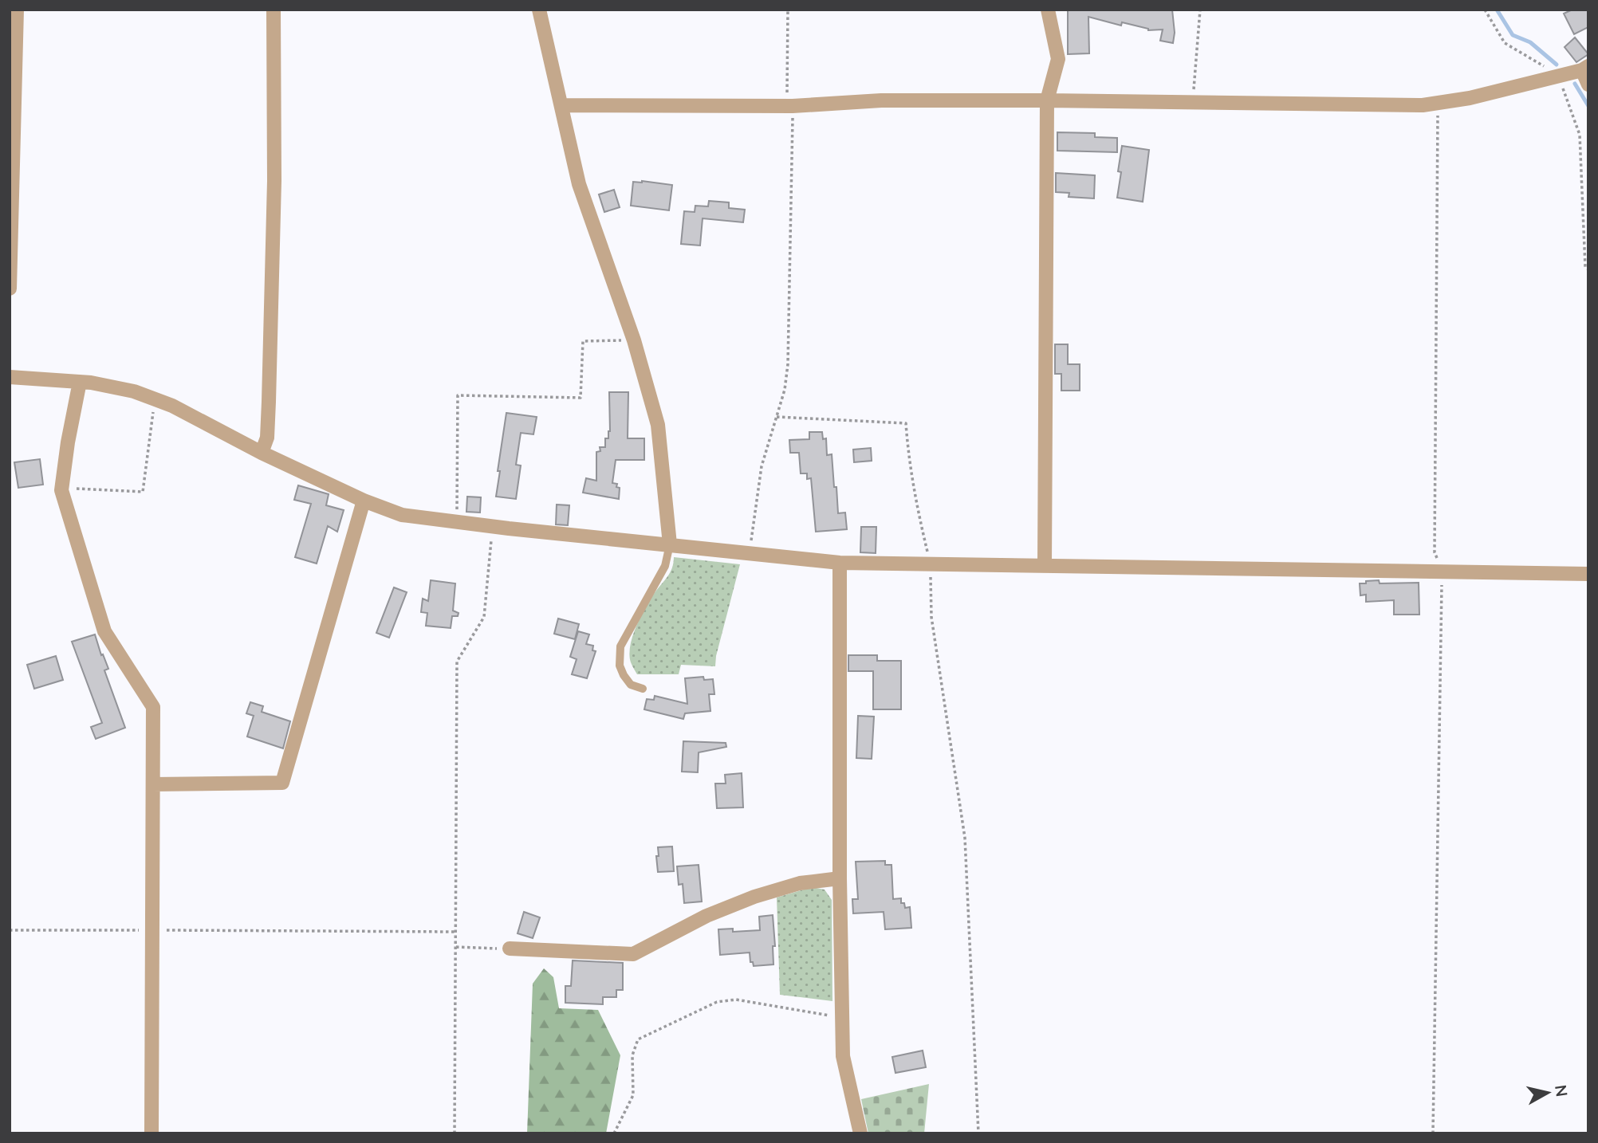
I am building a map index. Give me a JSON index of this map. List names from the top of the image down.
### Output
{
  "north": "right"
}
